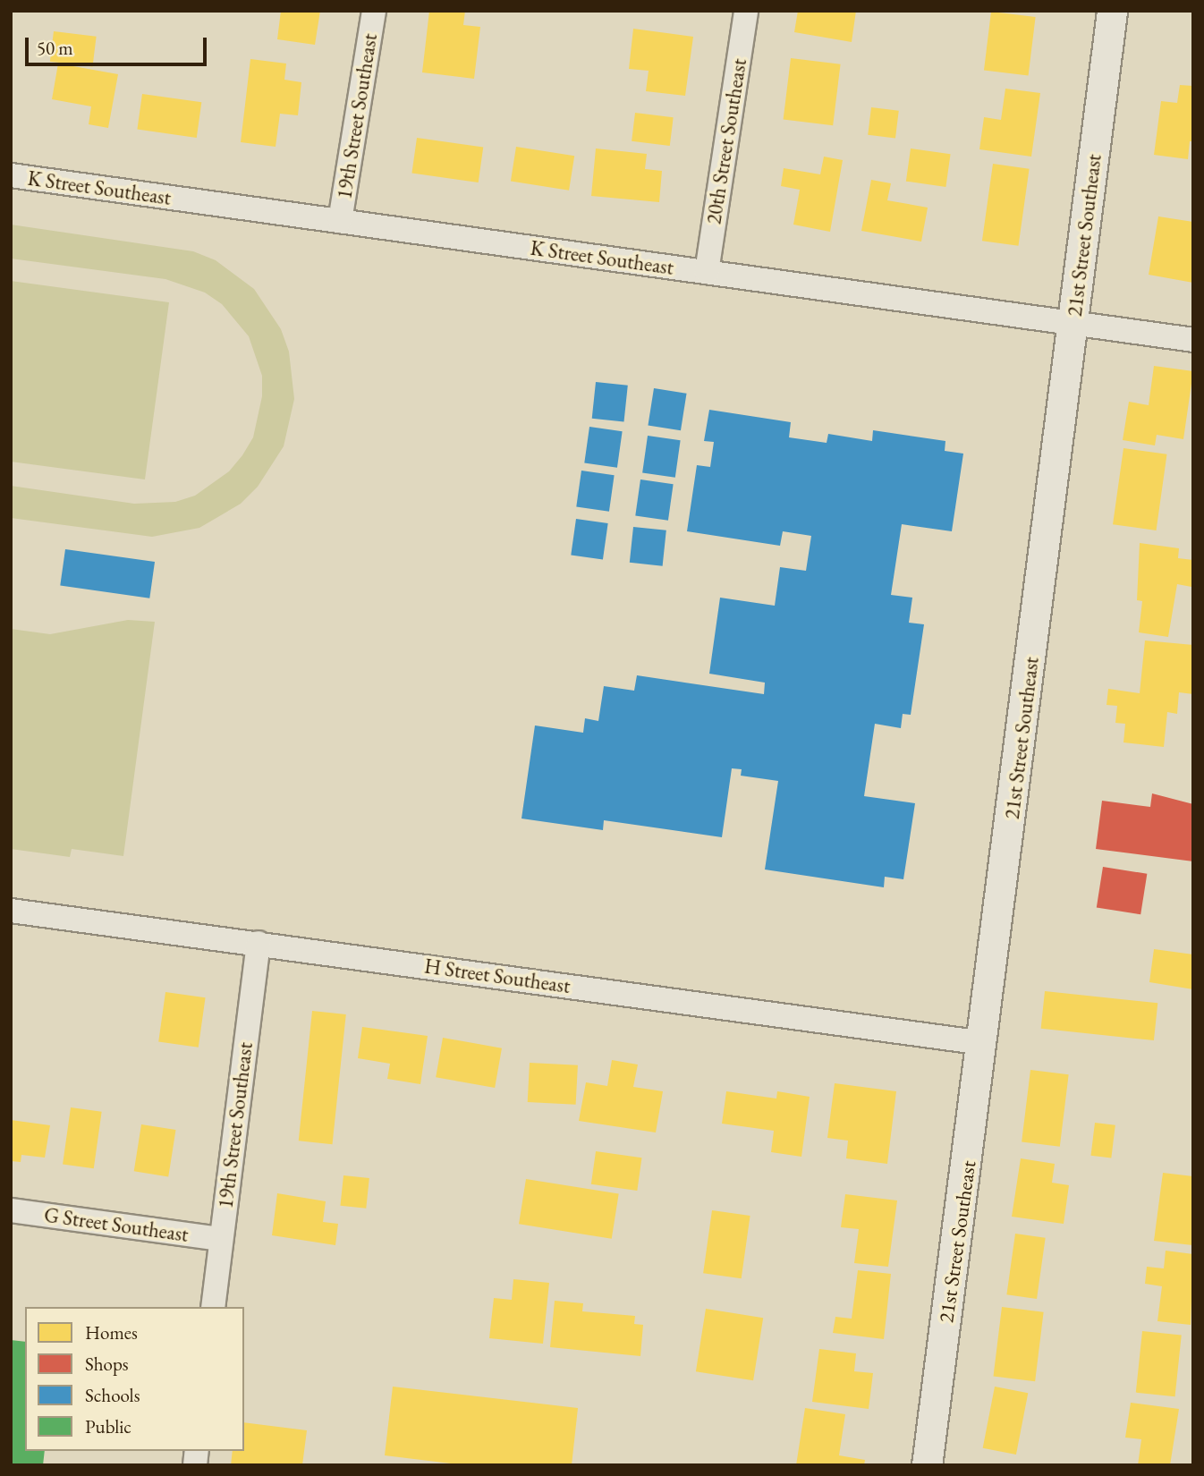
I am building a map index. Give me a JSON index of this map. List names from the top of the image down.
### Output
{
  "streets": {
    "street": [
      "19th Street Southeast",
      "20th Street Southeast",
      "K Street Southeast",
      "21st Street Southeast",
      "H Street Southeast",
      "G Street Southeast"
    ]
  },
  "crossings": [
    ["19th Street Southeast", "K Street Southeast"],
    ["19th Street Southeast", "H Street Southeast"],
    ["19th Street Southeast", "G Street Southeast"],
    ["20th Street Southeast", "K Street Southeast"],
    ["K Street Southeast", "21st Street Southeast"],
    ["21st Street Southeast", "H Street Southeast"]
  ],
  "legend": [
    "Homes",
    "Shops",
    "Schools",
    "Public"
  ],
  "scale_bar": "50 m"
}
